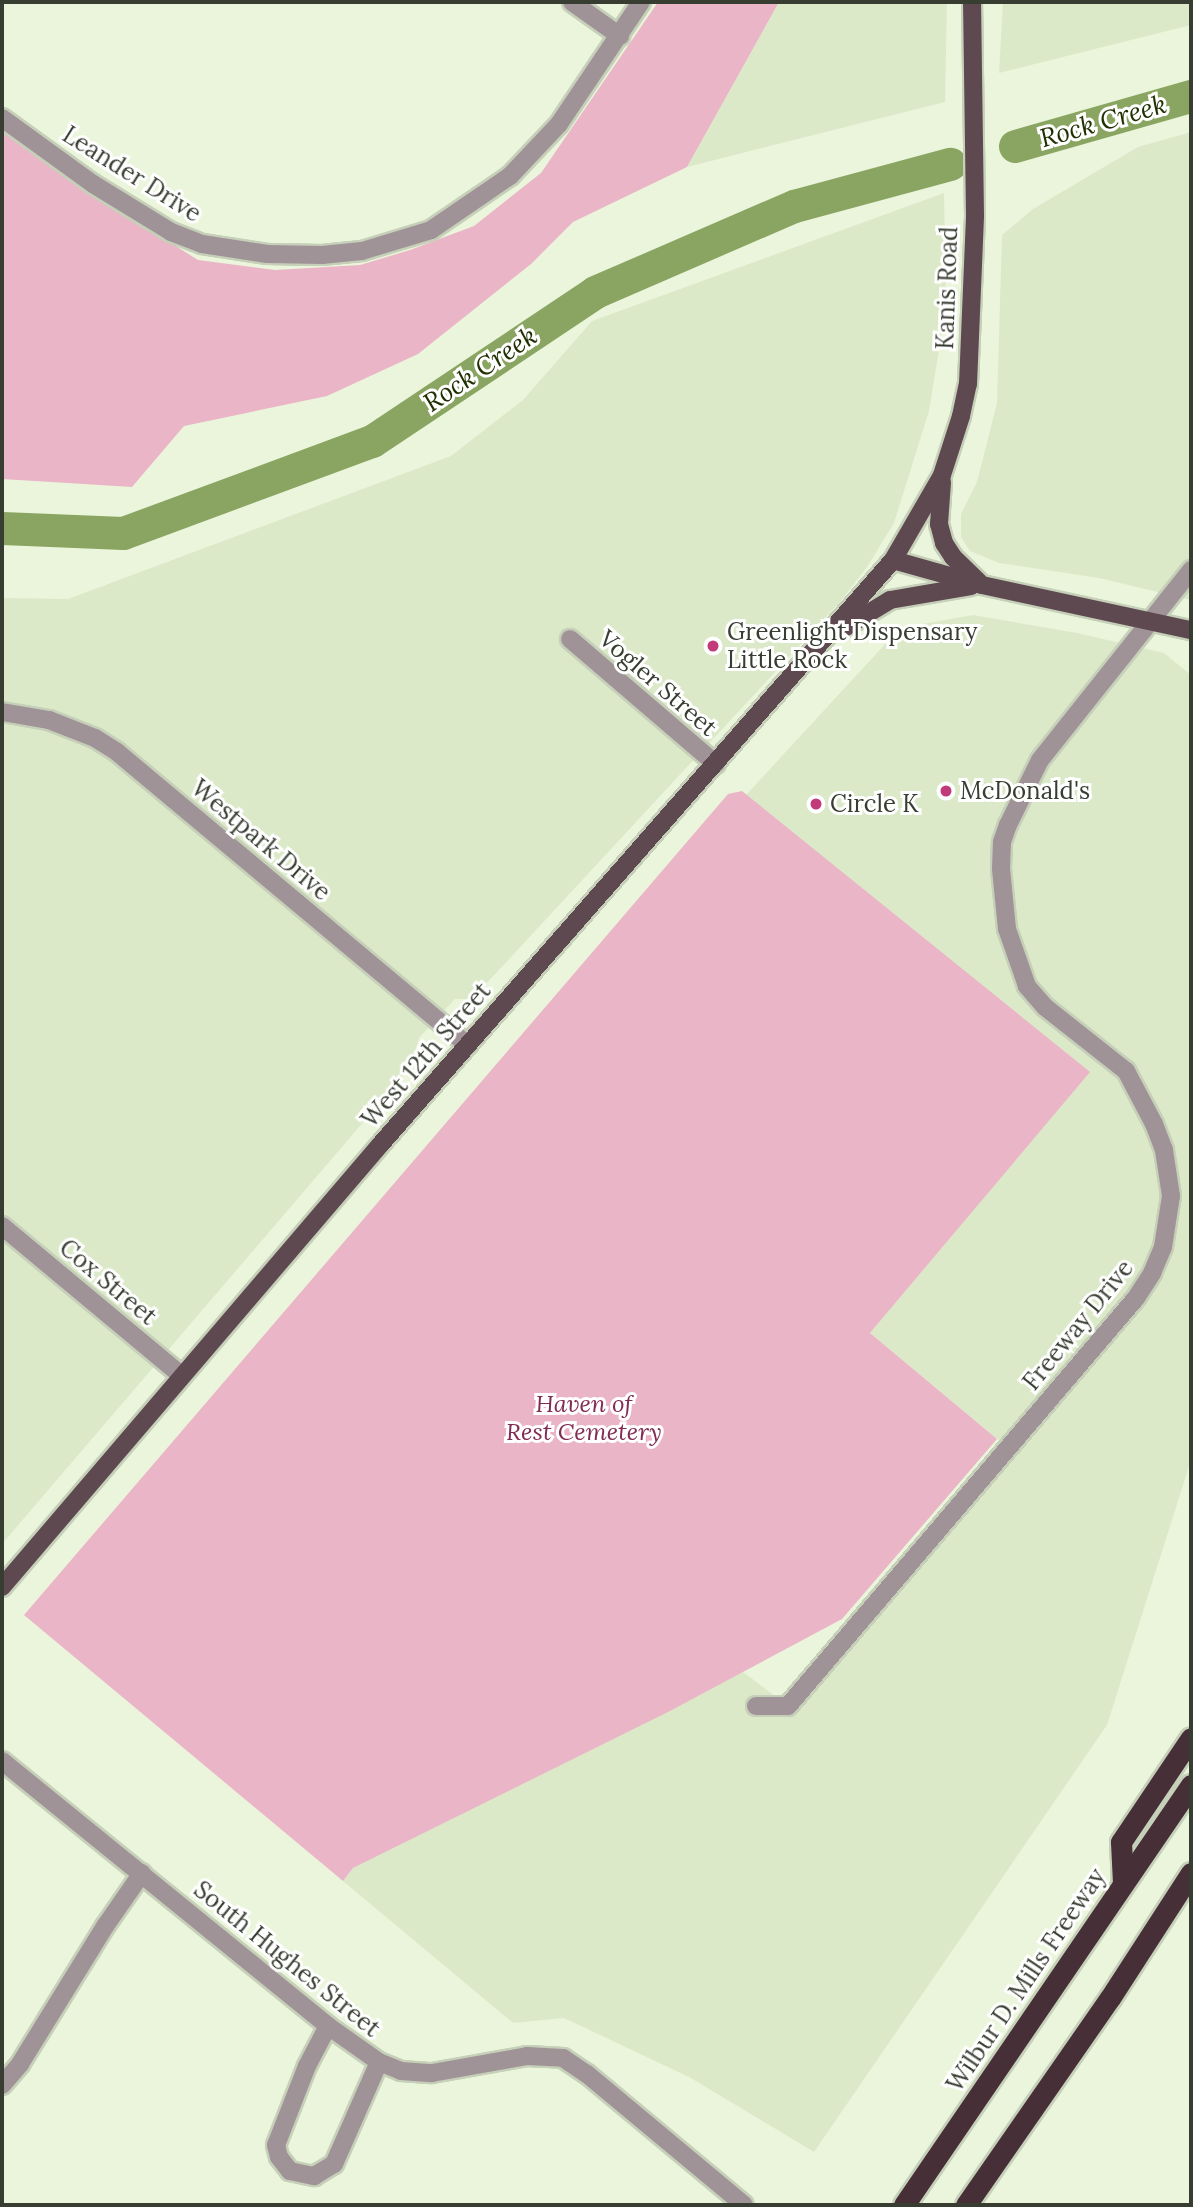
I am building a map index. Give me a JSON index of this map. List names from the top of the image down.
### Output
{
  "streets": {
    "highway": ["Wilbur D. Mills Freeway"],
    "main road": ["Kanis Road", "West 12th Street"],
    "street": [
      "Leander Drive",
      "Vogler Street",
      "Westpark Drive",
      "Cox Street",
      "Freeway Drive",
      "South Hughes Street"
    ]
  },
  "crossings": [
    ["Kanis Road", "West 12th Street"],
    ["Vogler Street", "West 12th Street"],
    ["Westpark Drive", "West 12th Street"],
    ["West 12th Street", "Cox Street"]
  ],
  "water": ["Rock Creek"],
  "parks": ["Haven of Rest Cemetery"],
  "places": ["Greenlight Dispensary Little Rock", "McDonald's", "Circle K"]
}
